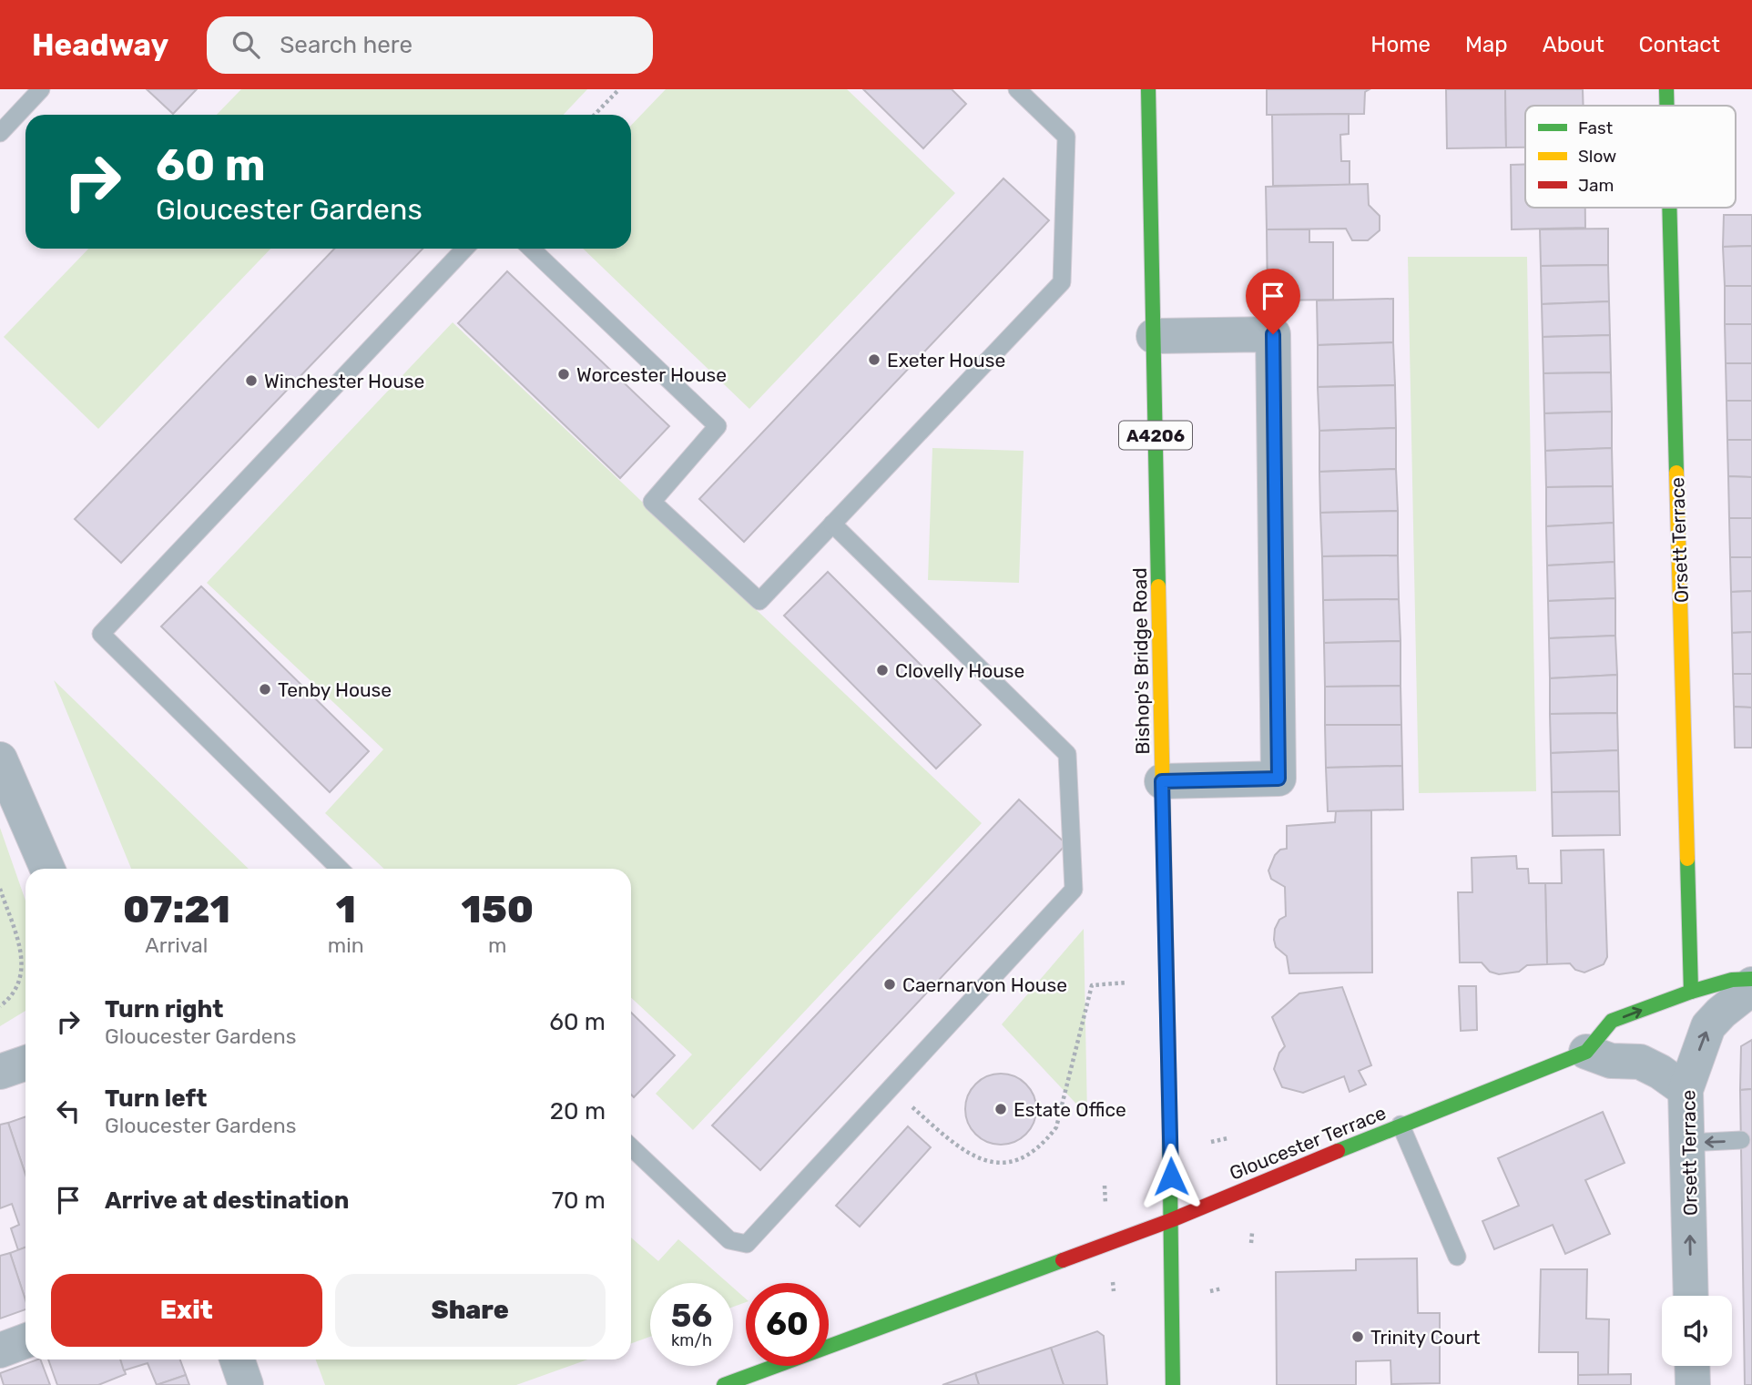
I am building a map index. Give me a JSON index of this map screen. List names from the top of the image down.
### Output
{
  "streets": {
    "street": [
      "A4206",
      "Orsett Terrace",
      "Bishop's Bridge Road",
      "Gloucester Terrace"
    ]
  },
  "crossings": [
    ["Orsett Terrace", "Gloucester Terrace"],
    ["Bishop's Bridge Road", "Gloucester Terrace"]
  ],
  "places": [
    "Exeter House",
    "Worcester House",
    "Winchester House",
    "Clovelly House",
    "Tenby House",
    "Caernarvon House",
    "Estate Office",
    "Trinity Court"
  ],
  "legend": ["Fast", "Slow", "Jam"],
  "page": {
    "header": "Headway",
    "search": "Search here",
    "nav": [
      "Home",
      "Map",
      "About",
      "Contact"
    ],
    "turn": ["60 m", "Gloucester Gardens"],
    "eta": [
      "07:21",
      "Arrival",
      "1",
      "min",
      "150",
      "m"
    ],
    "list": [
      {
        "name": "Turn right",
        "note": "Gloucester Gardens",
        "value": "60 m"
      },
      {
        "name": "Turn left",
        "note": "Gloucester Gardens",
        "value": "20 m"
      },
      {
        "name": "Arrive at destination",
        "value": "70 m"
      }
    ],
    "buttons": ["Exit", "Share"],
    "speed": "56 km/h",
    "limit": "60"
  }
}
